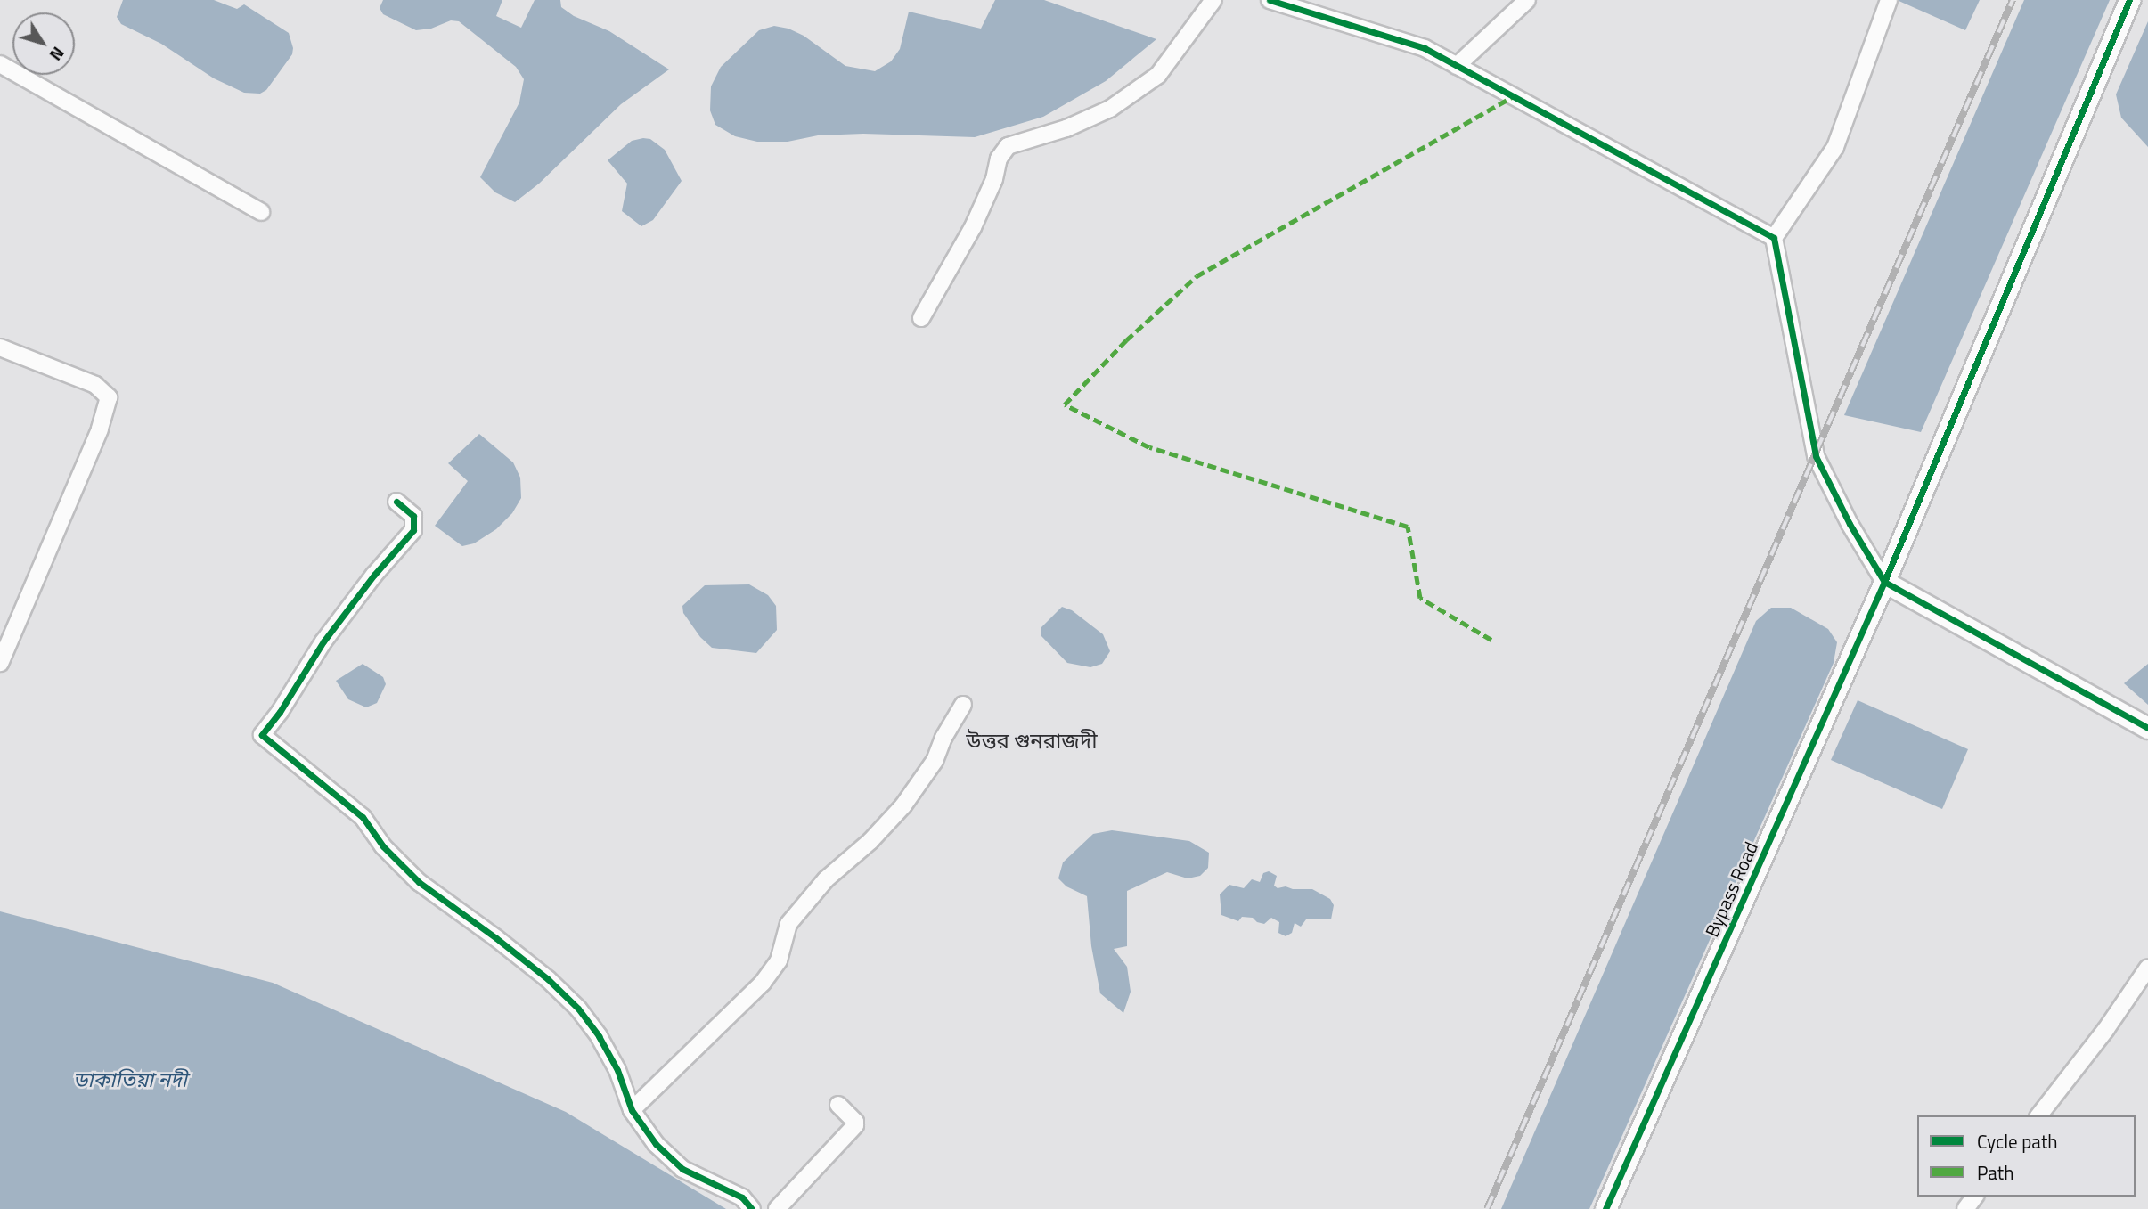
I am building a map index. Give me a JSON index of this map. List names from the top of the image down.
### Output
{
  "streets": {
    "street": ["Bypass Road"]
  },
  "districts": ["উত্তর গুনরাজদী"],
  "water": ["ডাকাতিয়া নদী"],
  "legend": ["Cycle path", "Path"],
  "north": "bottom right"
}
